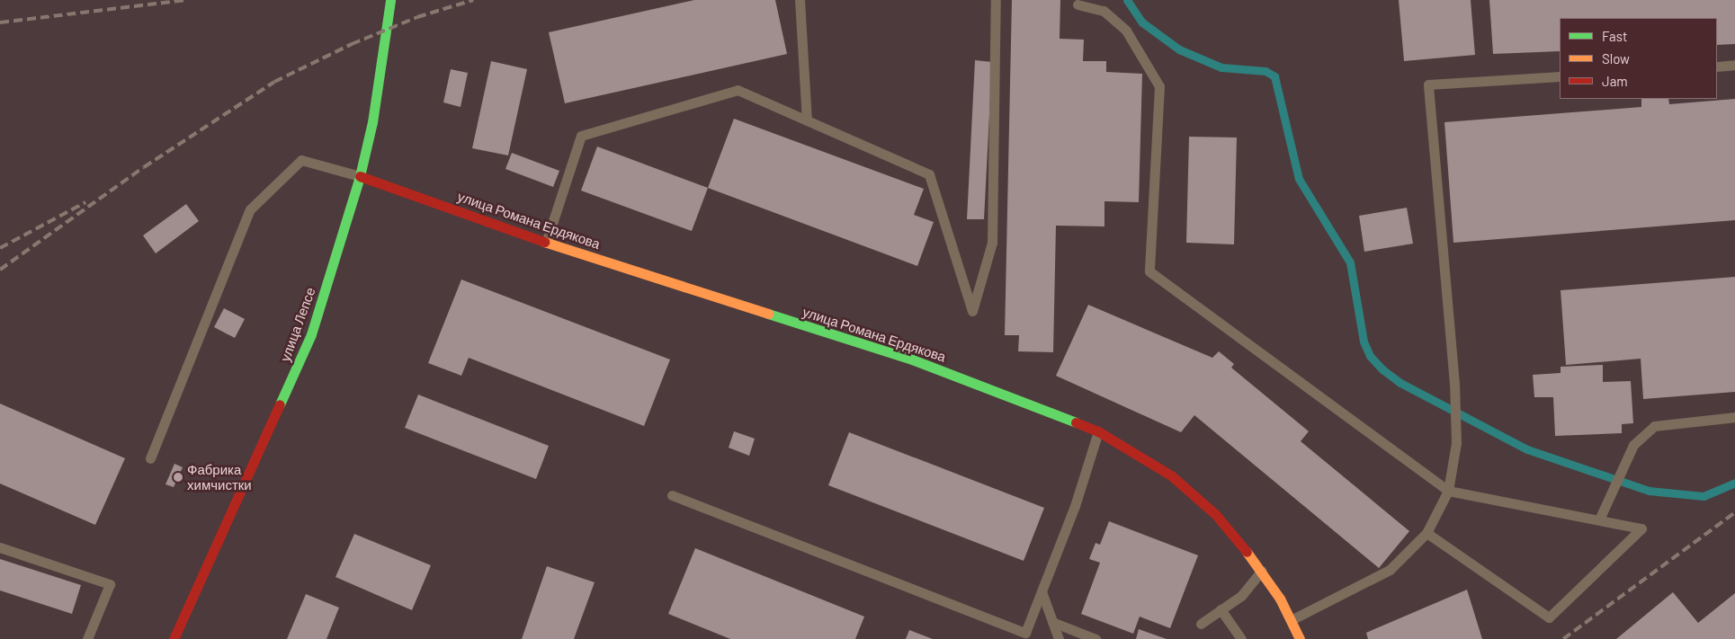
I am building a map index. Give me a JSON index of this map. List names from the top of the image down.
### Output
{
  "streets": {
    "street": ["улица Романа Ердякова", "улица Лепсе"]
  },
  "crossings": [
    ["улица Романа Ердякова", "улица Лепсе"]
  ],
  "places": ["Фабрика химчистки"],
  "legend": ["Fast", "Slow", "Jam"]
}
